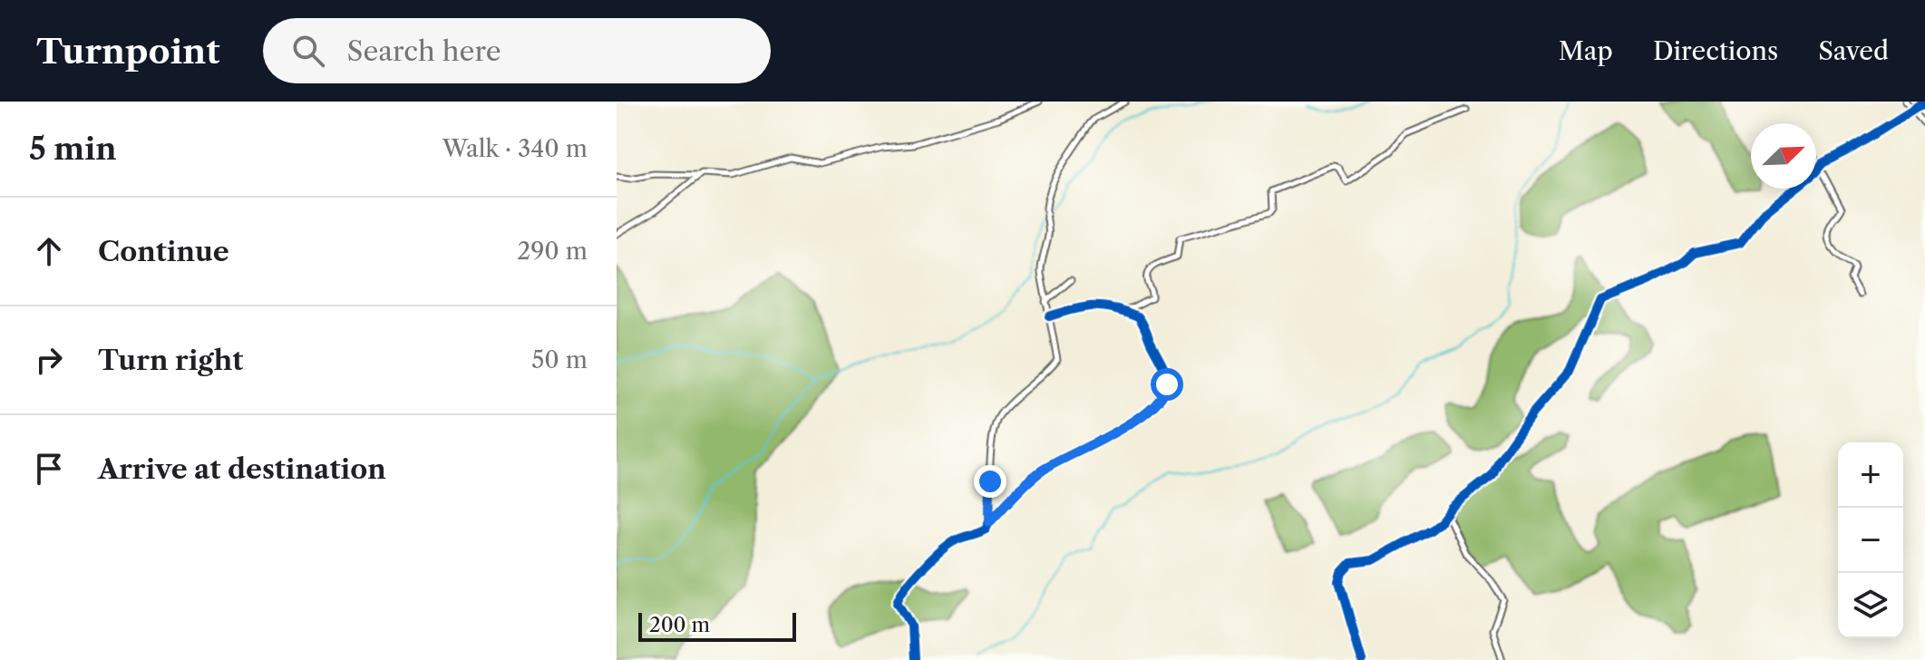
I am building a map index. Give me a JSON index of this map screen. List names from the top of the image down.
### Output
{
  "scale_bar": "200 m",
  "north": "top right",
  "page": {
    "header": "Turnpoint",
    "search": "Search here",
    "nav": ["Map", "Directions", "Saved"],
    "heading": ["5 min", "Walk · 340 m"],
    "list": [
      ["Continue", "290 m"],
      ["Turn right", "50 m"],
      "Arrive at destination"
    ],
    "map_buttons": ["+", "−"],
    "scale": "200 m"
  }
}
